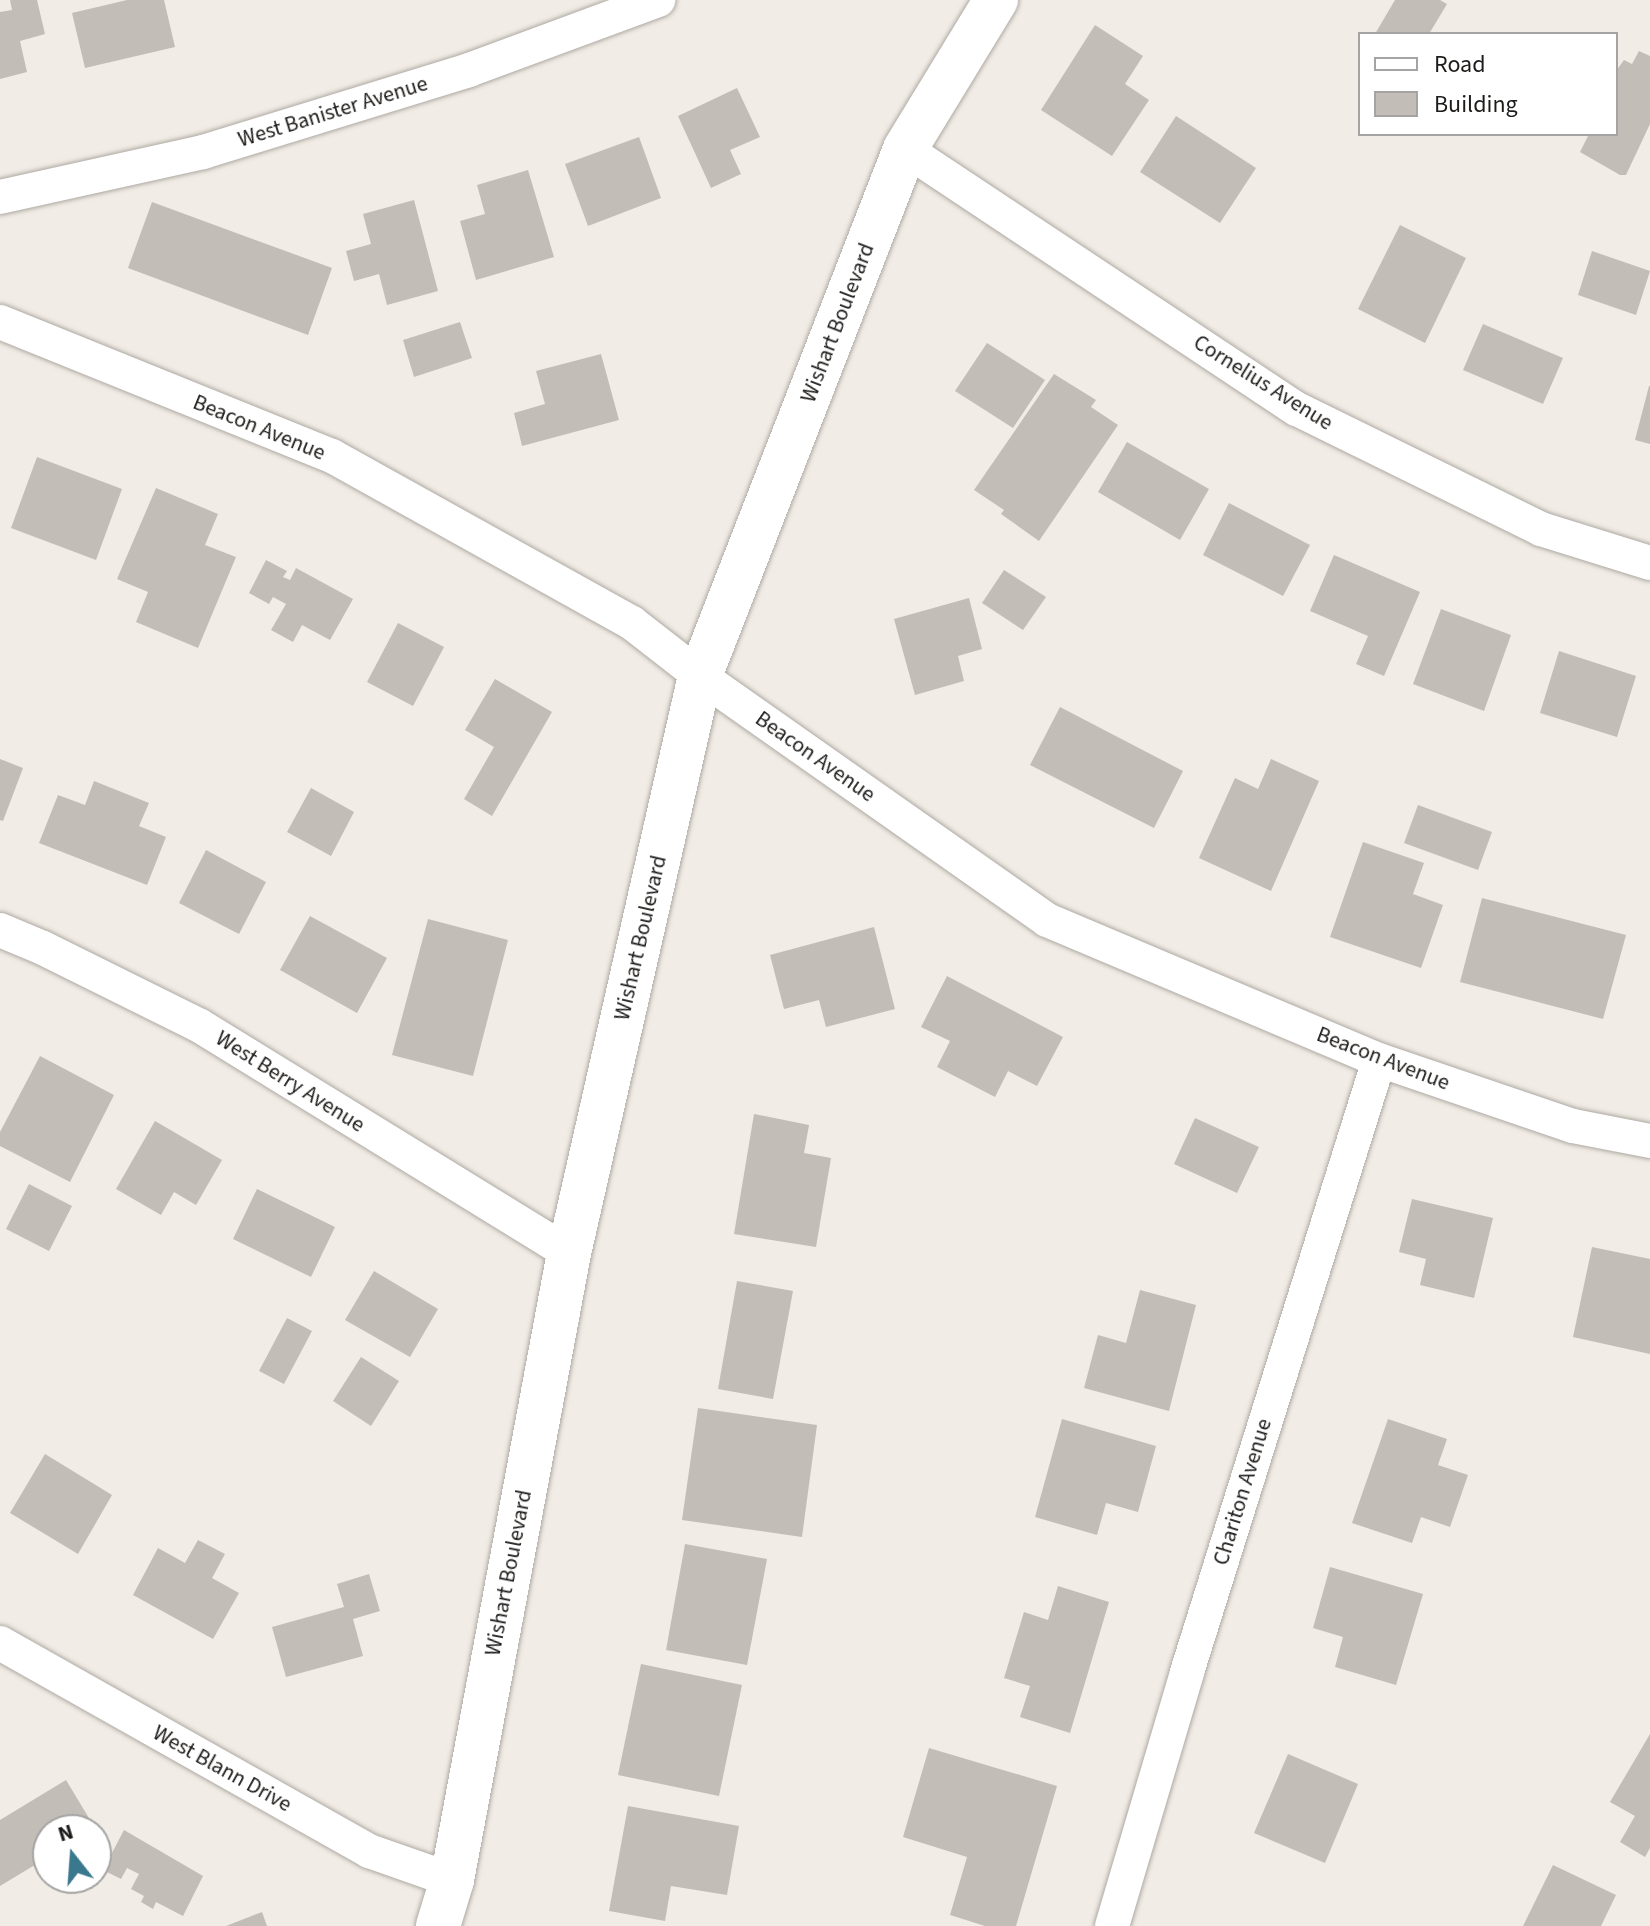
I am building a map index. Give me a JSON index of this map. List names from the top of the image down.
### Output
{
  "streets": {
    "street": [
      "West Banister Avenue",
      "Wishart Boulevard",
      "Cornelius Avenue",
      "Beacon Avenue",
      "West Berry Avenue",
      "Chariton Avenue",
      "West Blann Drive"
    ]
  },
  "crossings": [
    ["Wishart Boulevard", "Cornelius Avenue"],
    ["Wishart Boulevard", "Beacon Avenue"],
    ["Wishart Boulevard", "West Berry Avenue"],
    ["Wishart Boulevard", "West Blann Drive"],
    ["Beacon Avenue", "Chariton Avenue"]
  ],
  "legend": ["Road", "Building"],
  "north": "top"
}
